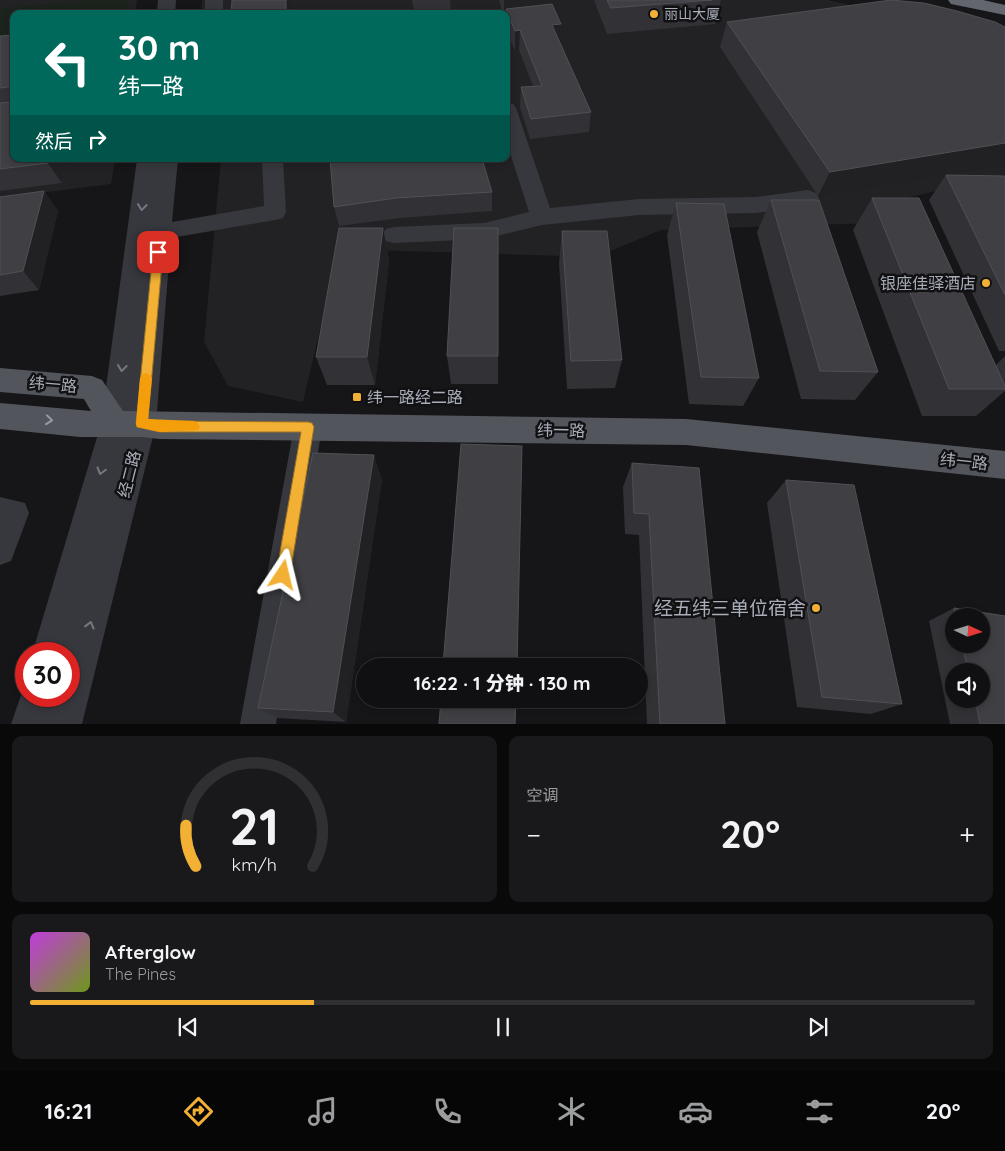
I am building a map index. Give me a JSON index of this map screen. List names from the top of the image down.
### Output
{
  "streets": {
    "main road": ["纬一路"],
    "street": ["经二路"]
  },
  "crossings": [
    ["纬一路", "经二路"]
  ],
  "places": {
    "other": ["丽山大厦", "银座佳驿酒店", "经五纬三单位宿舍"],
    "transit": ["纬一路经二路"]
  },
  "north": "right",
  "page": {
    "turn": ["30 m", "纬一路"],
    "then": "然后",
    "limit": "30",
    "trip": "16:22 · 1 分钟 · 130 m",
    "tile": "空调",
    "heat": ["−", "20°", "+"],
    "song": ["Afterglow", "The Pines"],
    "tabs": ["16:21", "20°"],
    "gauge": ["21", "km/h"]
  }
}
